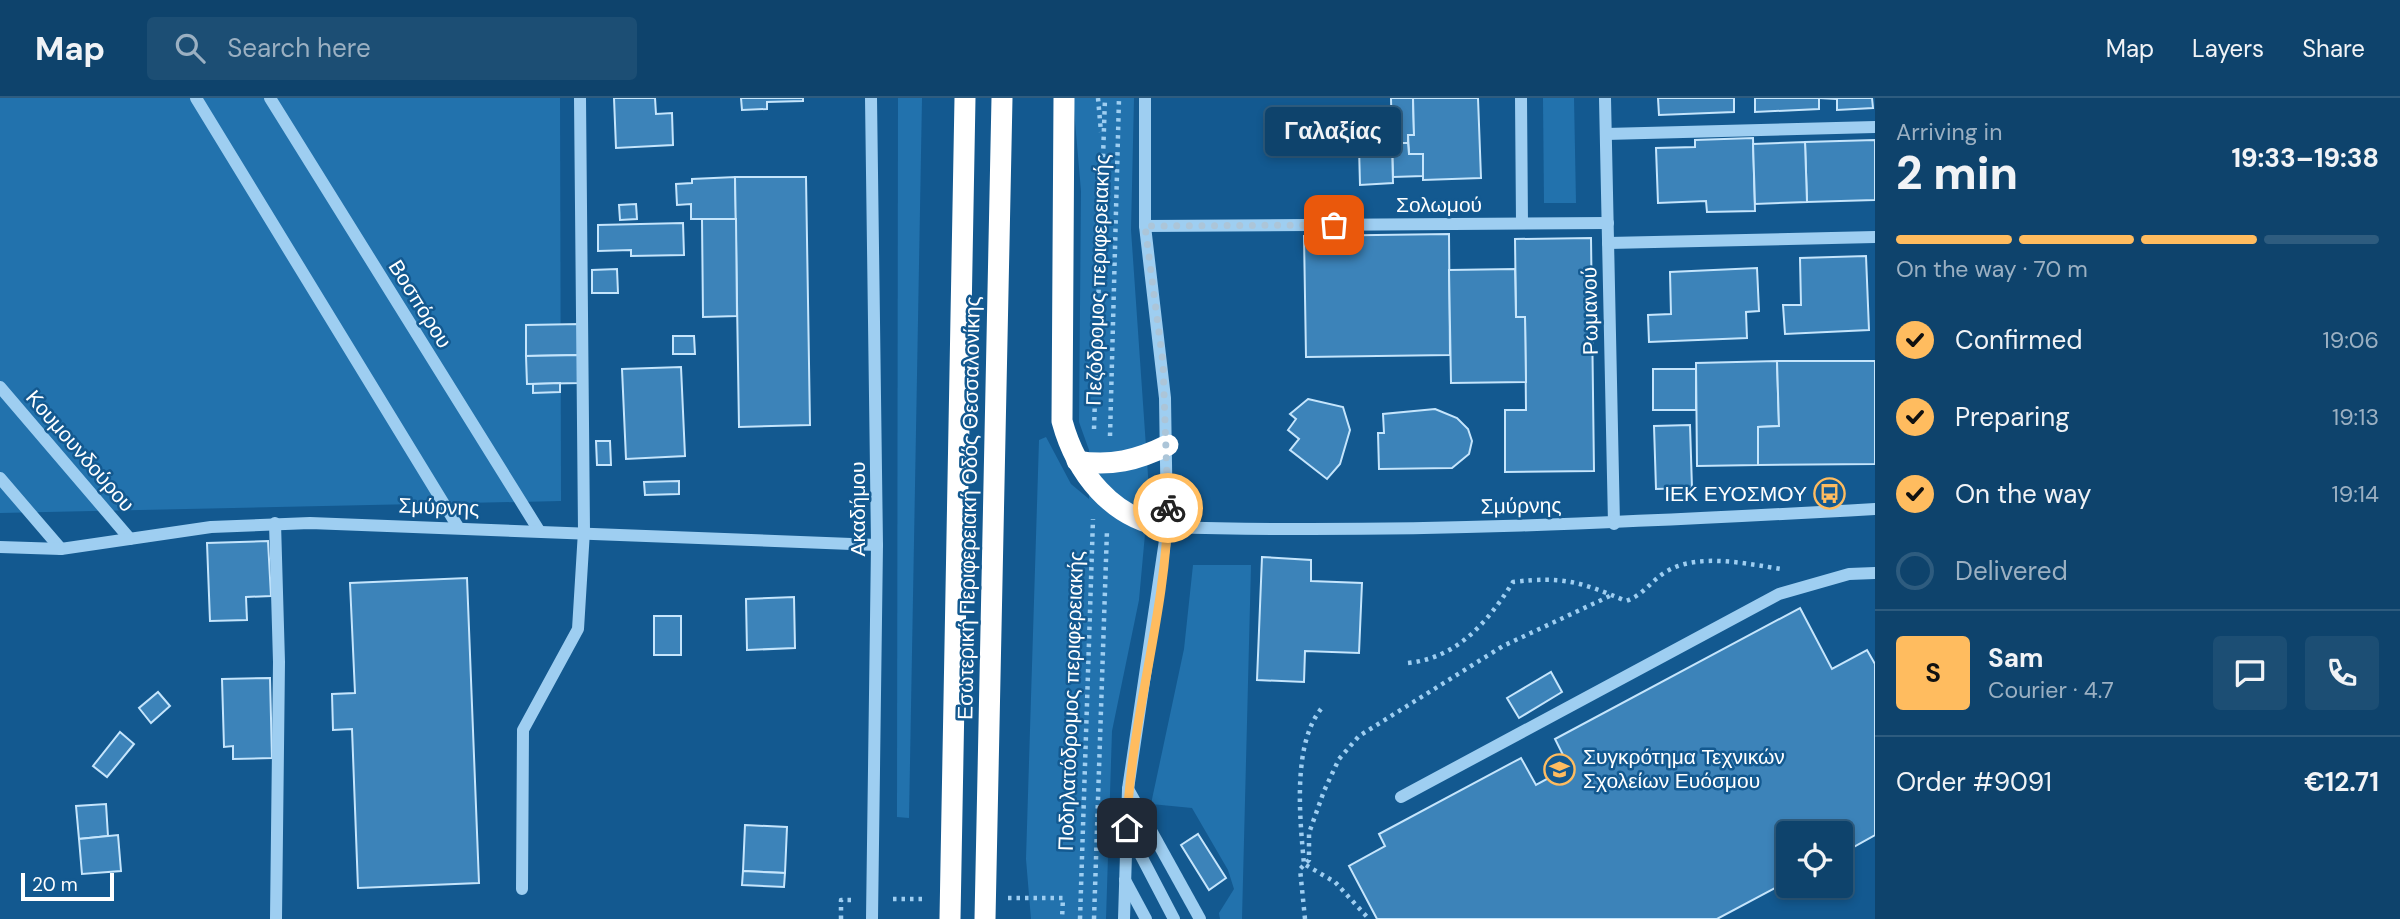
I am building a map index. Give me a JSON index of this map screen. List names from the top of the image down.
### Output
{
  "streets": {
    "highway": ["Εσωτερική Περιφερειακή Οδός Θεσσαλονίκης"],
    "street": [
      "Σολωμού",
      "Βοσπόρου",
      "Ρωμανού",
      "Κουμουνδούρου",
      "Σμύρνης",
      "Ακαδήμου"
    ],
    "path": ["Πεζόδρομος περιφερειακής", "Ποδηλατόδρομος περιφερειακής"]
  },
  "crossings": [
    ["Σολωμού", "Ρωμανού"],
    ["Πεζόδρομος περιφερειακής", "Ποδηλατόδρομος περιφερειακής"],
    ["Βοσπόρου", "Σμύρνης"],
    ["Ρωμανού", "Σμύρνης"],
    ["Κουμουνδούρου", "Σμύρνης"],
    ["Σμύρνης", "Ακαδήμου"]
  ],
  "places": {
    "other": ["Γαλαξίας"],
    "bus stop": ["ΙΕΚ ΕΥΟΣΜΟΥ"],
    "school or university": ["Συγκρότημα Τεχνικών Σχολείων Ευόσμου"]
  },
  "scale_bar": "20 m",
  "page": {
    "header": "Map",
    "search": "Search here",
    "nav": ["Map", "Layers", "Share"],
    "heading": ["2 min", "Arriving in", "19:33–19:38"],
    "panel": [
      "Sam",
      "Courier · 4.7",
      "Order #9091",
      "€12.71"
    ],
    "bubble": "Γαλαξίας",
    "bar": "On the way · 70 m",
    "list": [
      ["Confirmed", "19:06"],
      ["Preparing", "19:13"],
      ["On the way", "19:14"],
      "Delivered"
    ],
    "round": "S",
    "scale": "20 m"
  }
}
